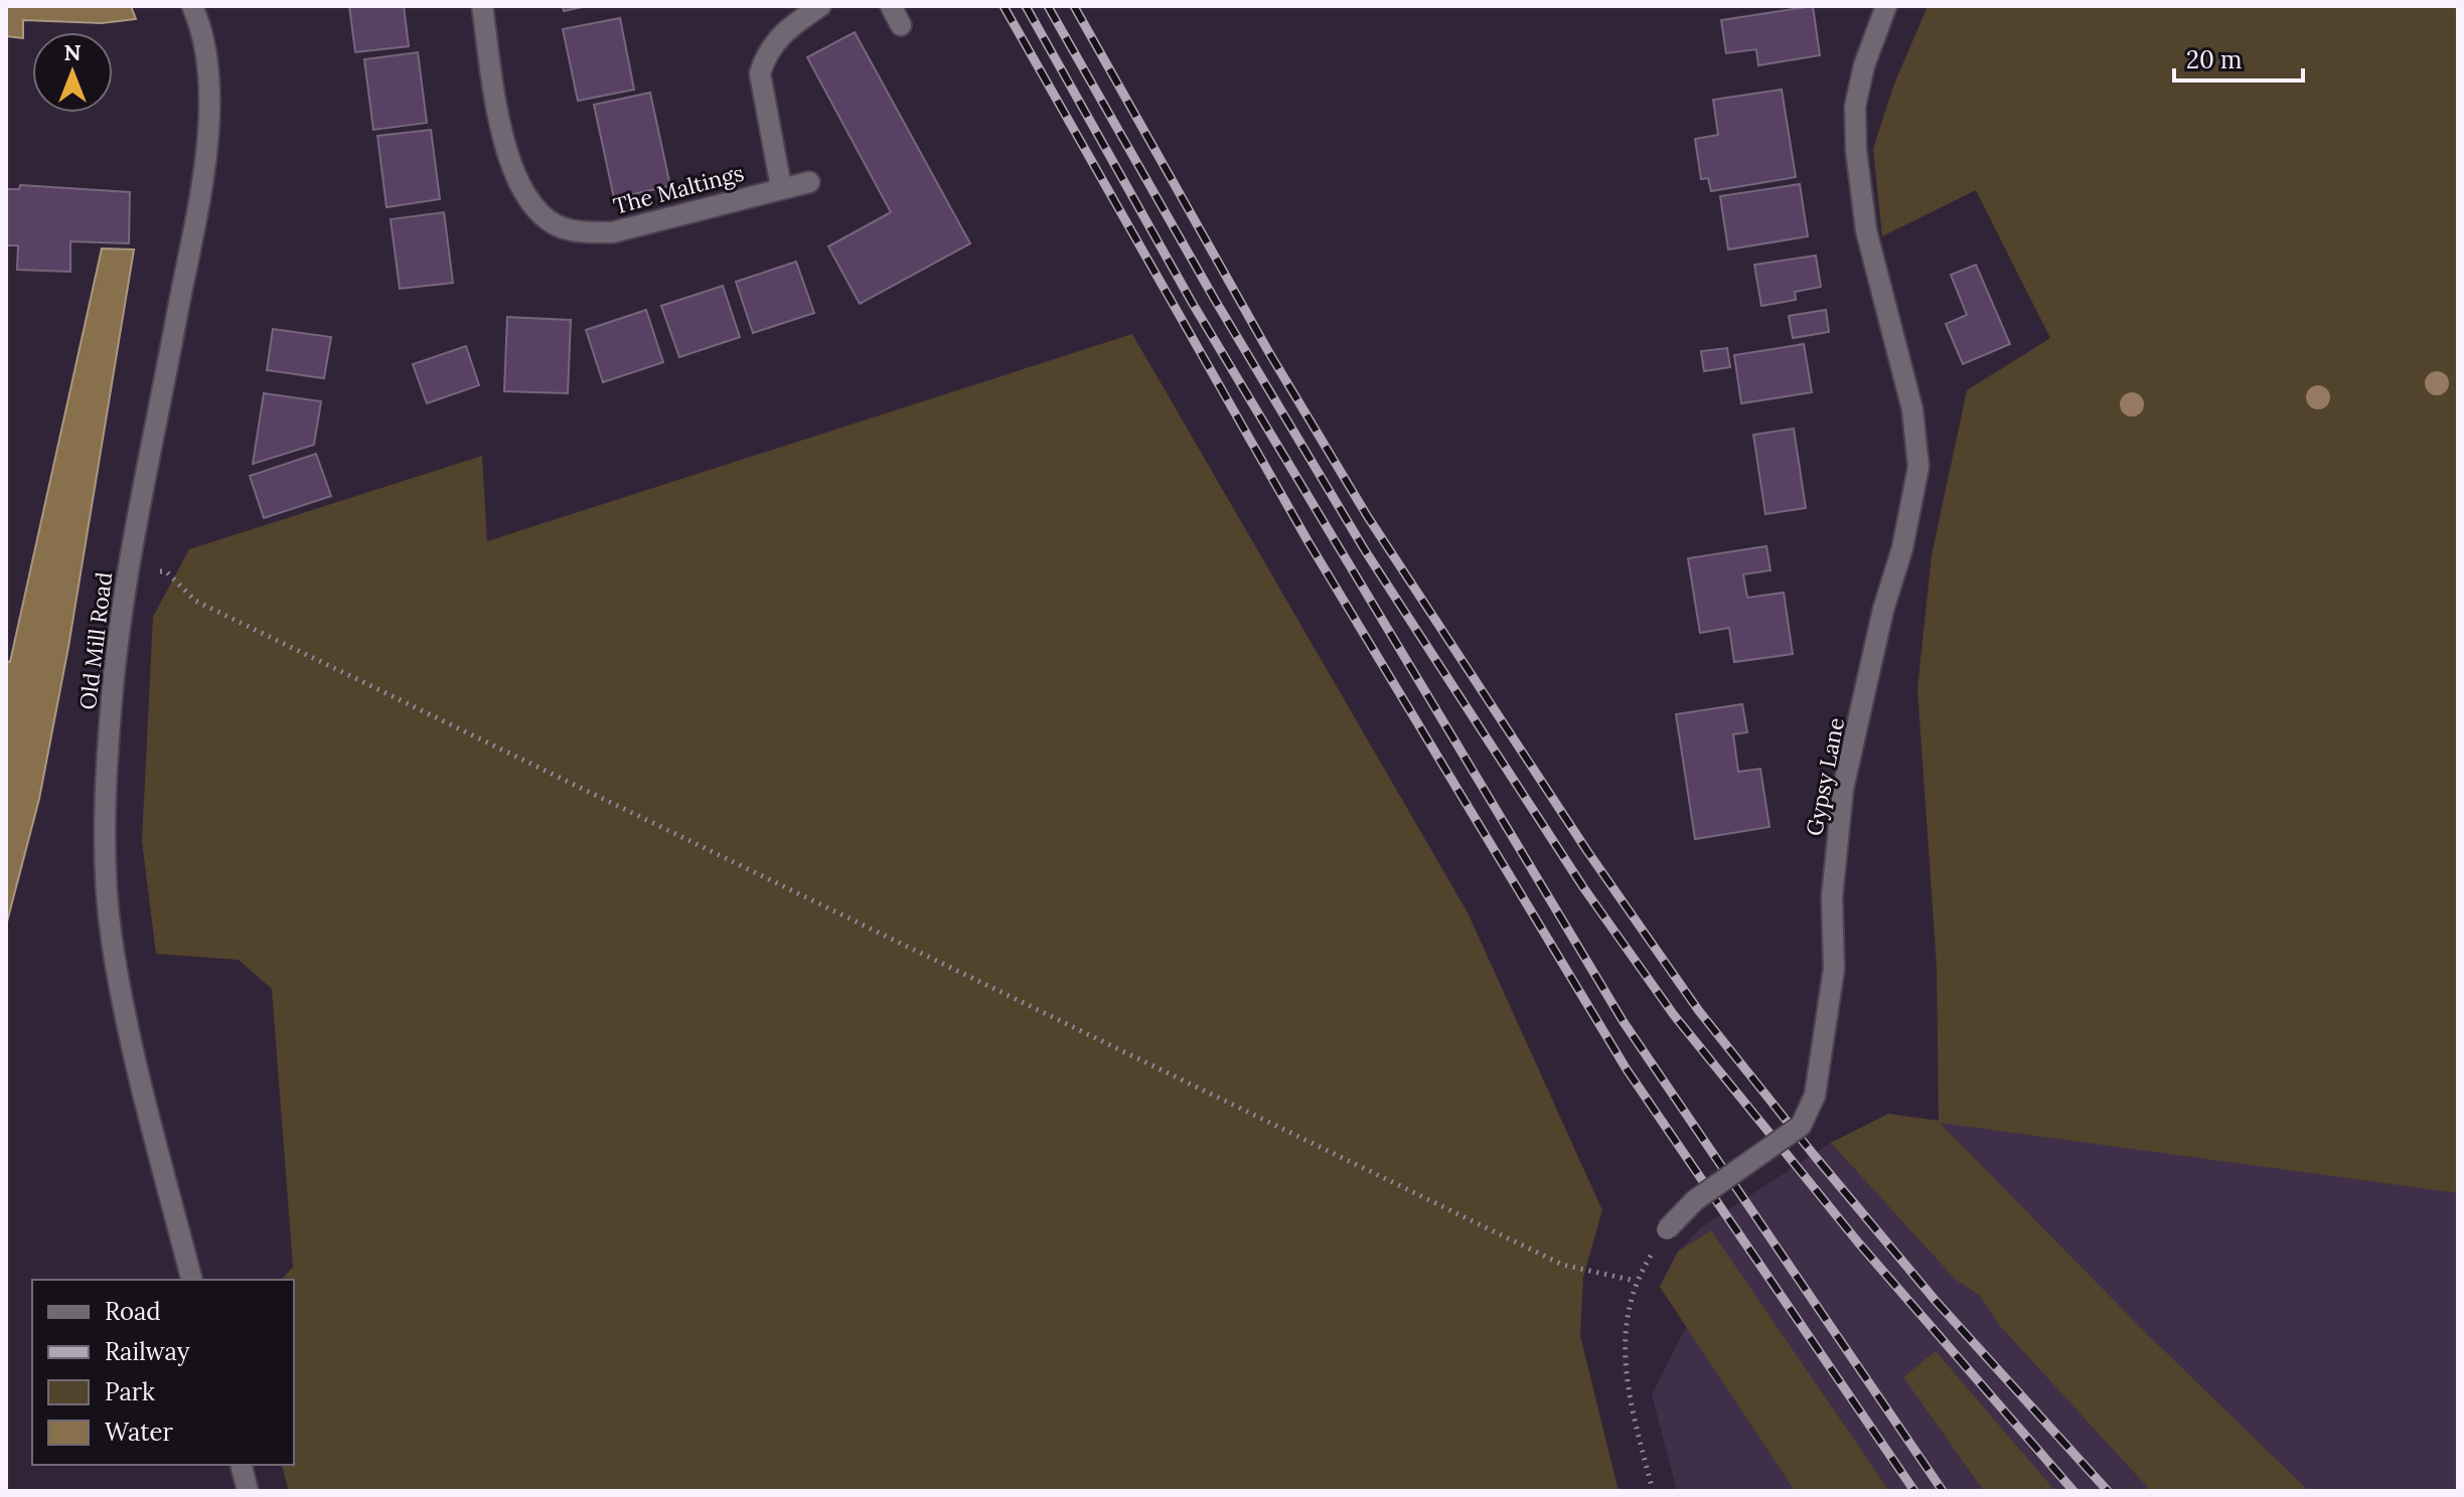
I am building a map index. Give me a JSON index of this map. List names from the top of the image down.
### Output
{
  "streets": {
    "street": ["The Maltings", "Old Mill Road", "Gypsy Lane"]
  },
  "legend": [
    "Road",
    "Railway",
    "Park",
    "Water"
  ],
  "scale_bar": "20 m",
  "north": "top"
}
